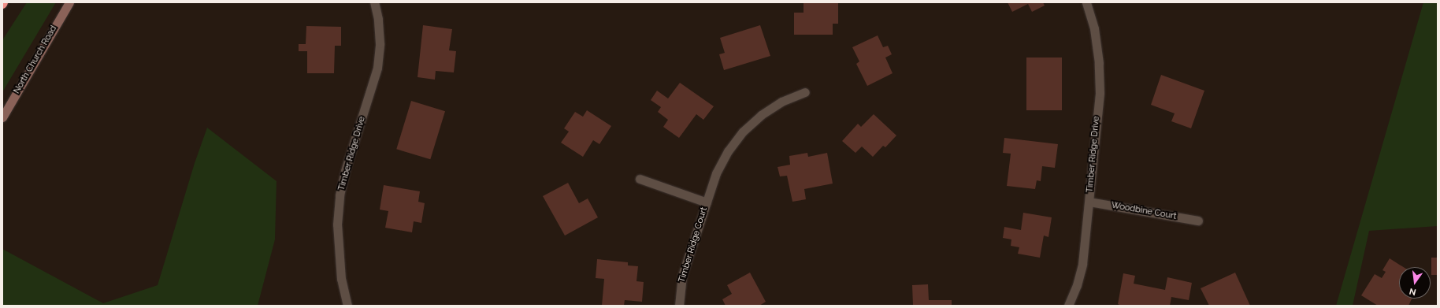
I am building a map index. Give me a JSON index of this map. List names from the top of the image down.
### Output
{
  "streets": {
    "main road": ["North Church Road"],
    "street": ["Timber Ridge Drive", "Woodbine Court", "Timber Ridge Court"]
  },
  "crossings": [
    ["Timber Ridge Drive", "Woodbine Court"]
  ],
  "north": "bottom"
}
